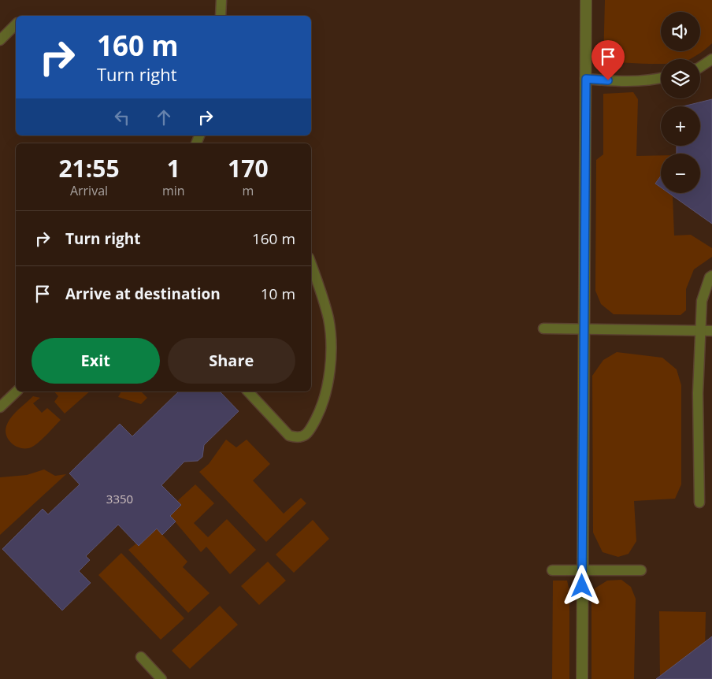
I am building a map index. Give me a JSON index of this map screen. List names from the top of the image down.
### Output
{
  "house_numbers": ["3350"],
  "page": {
    "map_buttons": ["+", "−"],
    "turn": ["160 m", "Turn right"],
    "eta": [
      "21:55",
      "Arrival",
      "1",
      "min",
      "170",
      "m"
    ],
    "list": [
      {
        "name": "Turn right",
        "value": "160 m"
      },
      {
        "name": "Arrive at destination",
        "value": "10 m"
      }
    ],
    "buttons": ["Exit", "Share"]
  }
}
